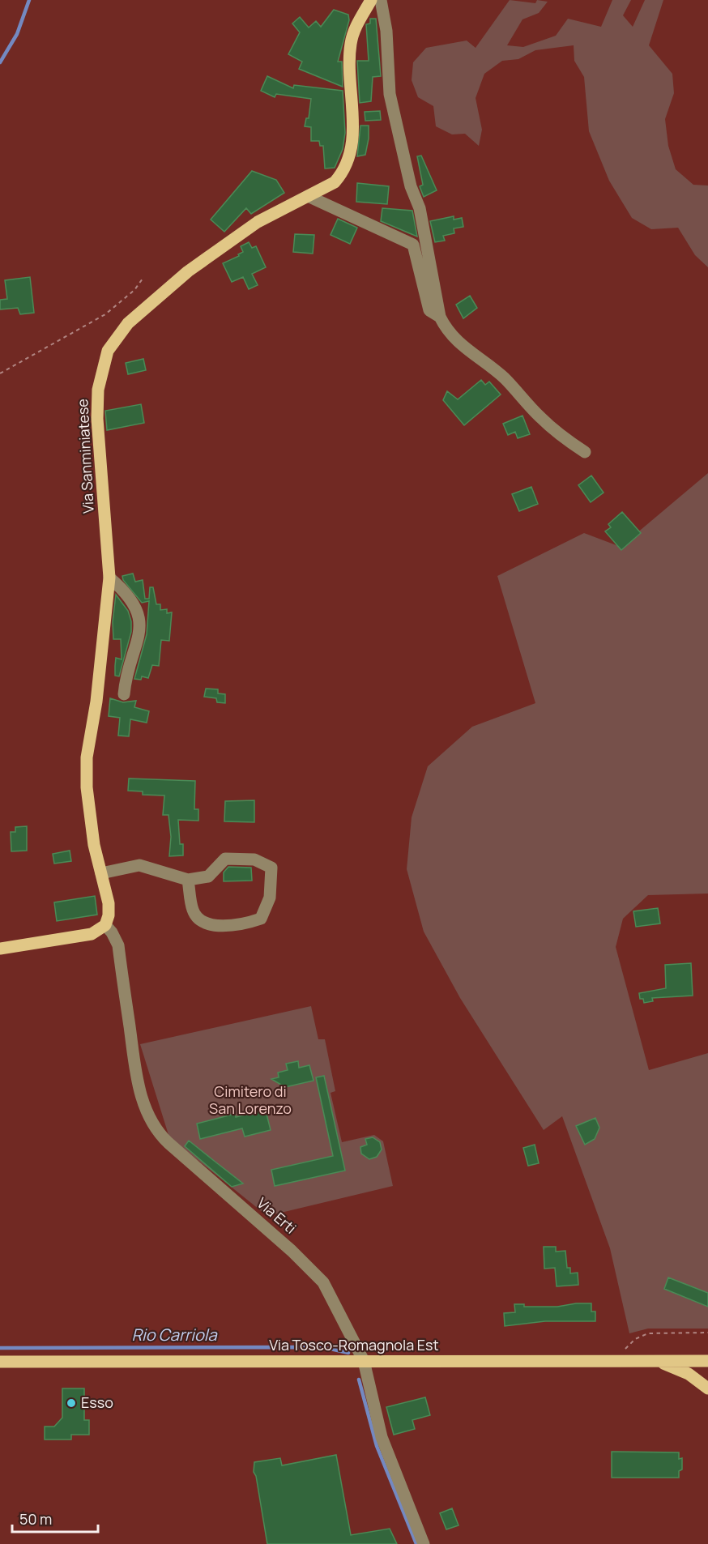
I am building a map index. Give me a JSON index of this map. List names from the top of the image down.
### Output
{
  "streets": {
    "main road": ["Via Sanminiatese", "Via Tosco-Romagnola Est"],
    "street": ["Via Erti"]
  },
  "crossings": [
    ["Via Sanminiatese", "Via Erti"],
    ["Via Erti", "Via Tosco-Romagnola Est"]
  ],
  "water": ["Rio Carriola"],
  "parks": ["Cimitero di San Lorenzo"],
  "places": ["Esso"],
  "scale_bar": "50 m"
}
